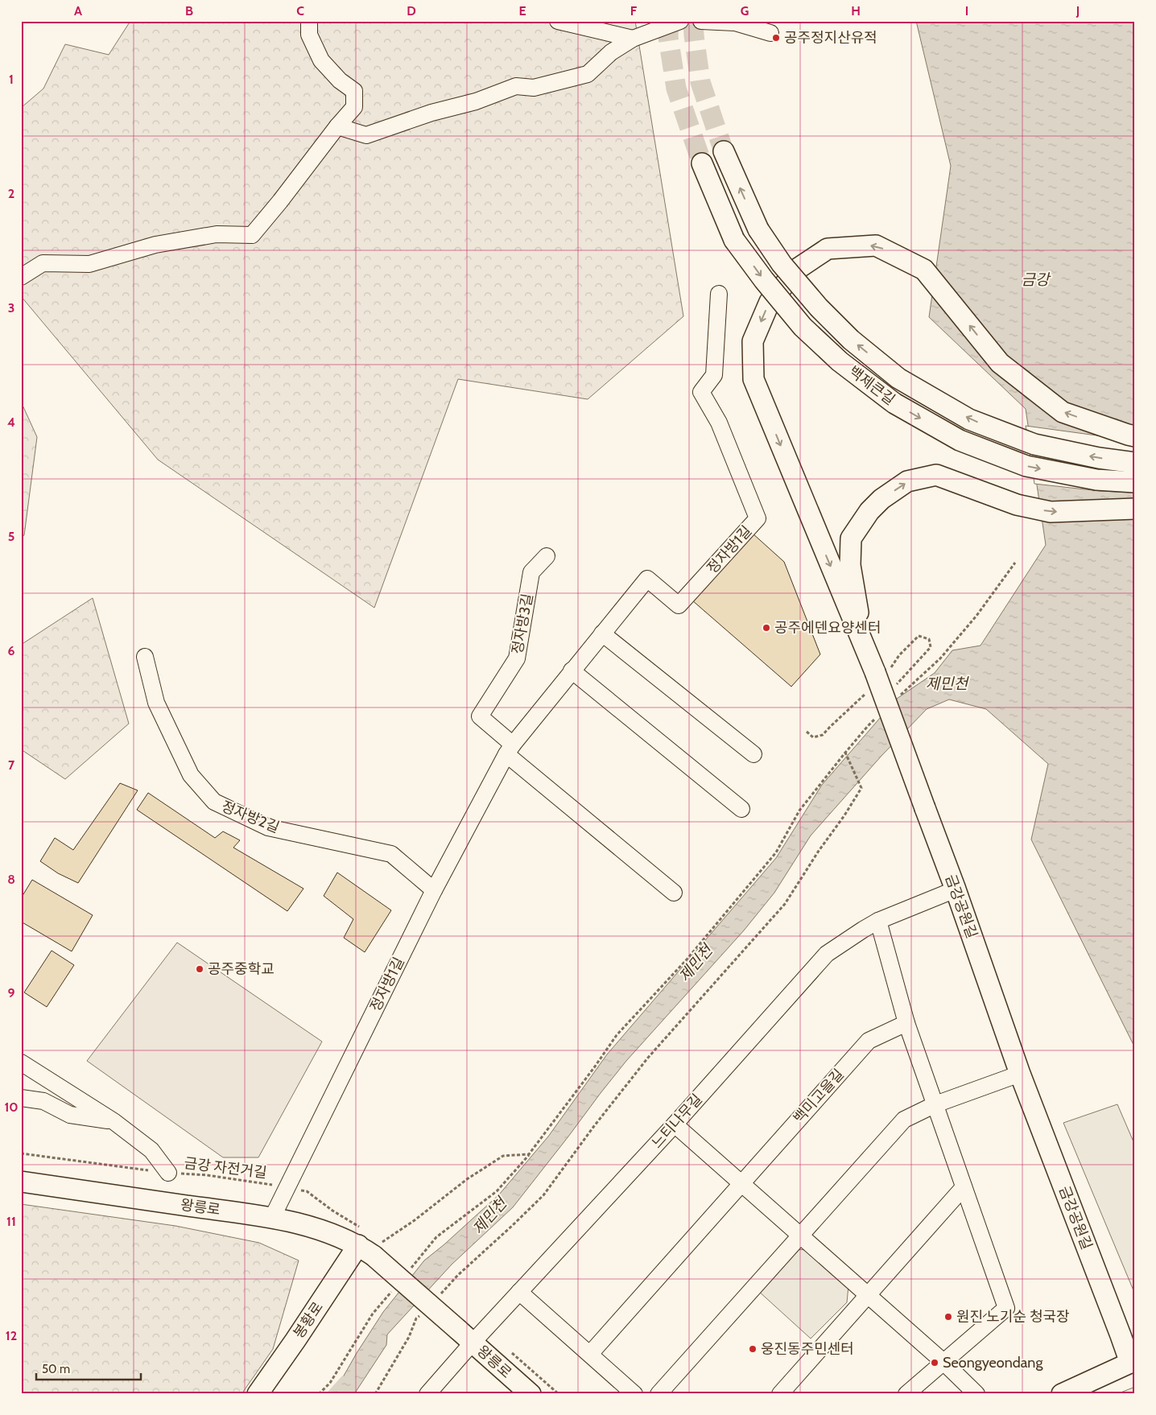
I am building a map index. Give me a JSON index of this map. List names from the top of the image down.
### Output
{
  "streets": {
    "main road": [
      "백제큰길",
      "금강공원길",
      "왕릉로",
      "봉황로"
    ],
    "street": [
      "정자방1길",
      "정자방3길",
      "정자방2길",
      "백미고을길",
      "느티나무길"
    ],
    "path": ["금강 자전거길"]
  },
  "crossings": [
    ["정자방1길", "정자방3길"],
    ["정자방1길", "정자방2길"],
    ["정자방1길", "금강 자전거길"],
    ["정자방1길", "왕릉로"],
    ["금강공원길", "느티나무길"],
    ["느티나무길", "왕릉로"],
    ["금강 자전거길", "왕릉로"],
    ["금강 자전거길", "봉황로"],
    ["왕릉로", "봉황로"]
  ],
  "water": ["금강", "제민천"],
  "places": [
    "공주정지산유적",
    "공주에덴요양센터",
    "공주중학교",
    "원진 노기순 청국장",
    "웅진동주민센터",
    "Seongyeondang"
  ],
  "scale_bar": "50 m",
  "grid": {
    "columns": [
      "A",
      "B",
      "C",
      "D",
      "E",
      "F",
      "G",
      "H",
      "I",
      "J"
    ],
    "rows": [
      "1",
      "2",
      "3",
      "4",
      "5",
      "6",
      "7",
      "8",
      "9",
      "10",
      "11",
      "12"
    ]
  }
}
